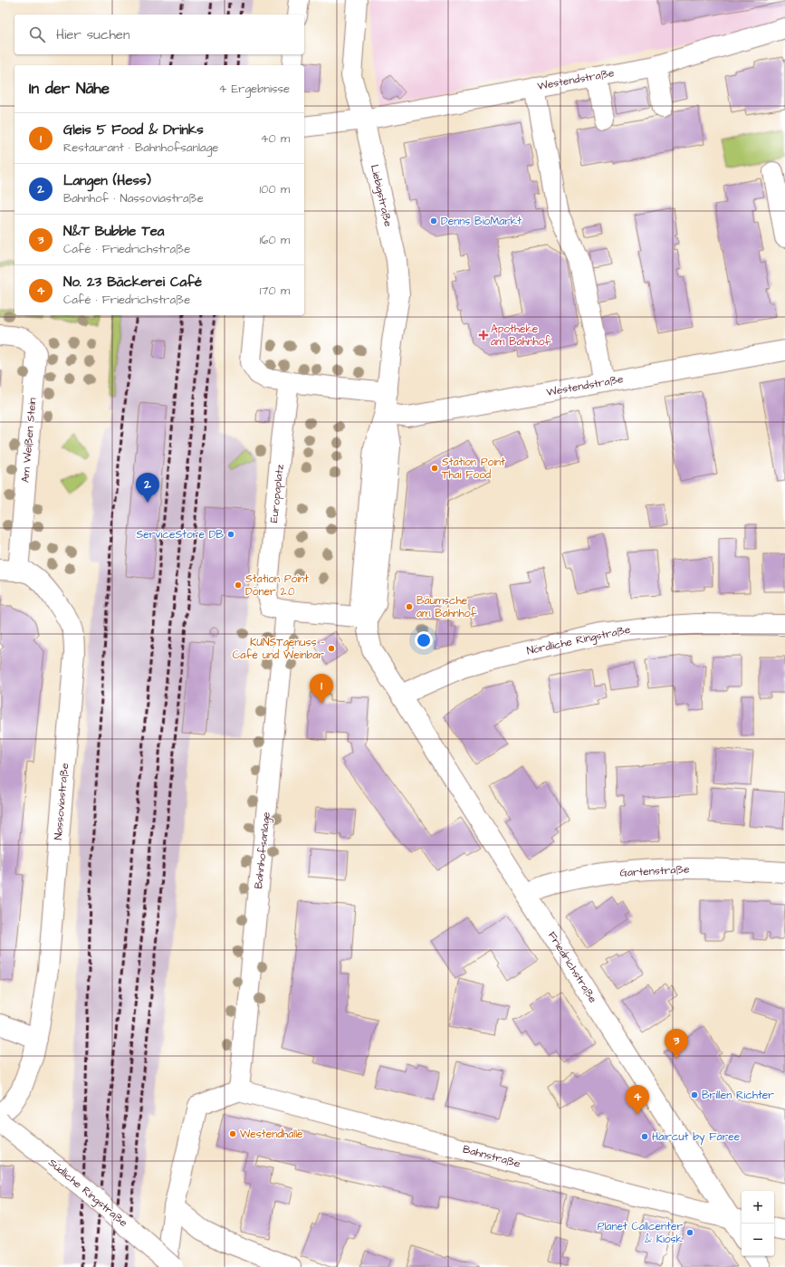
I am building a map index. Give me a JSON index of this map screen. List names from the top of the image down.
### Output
{
  "streets": {
    "street": [
      "Westendstraße",
      "Liebigstraße",
      "Am Weißen Stein",
      "Europaplatz",
      "Nördliche Ringstraße",
      "Nassoviastraße",
      "Bahnhofsanlage",
      "Gartenstraße",
      "Friedrichstraße",
      "Bahnstraße",
      "Südliche Ringstraße"
    ]
  },
  "crossings": [
    ["Westendstraße", "Liebigstraße"],
    ["Am Weißen Stein", "Nassoviastraße"],
    ["Europaplatz", "Bahnhofsanlage"],
    ["Nördliche Ringstraße", "Friedrichstraße"],
    ["Bahnhofsanlage", "Bahnstraße"],
    ["Gartenstraße", "Friedrichstraße"],
    ["Friedrichstraße", "Bahnstraße"]
  ],
  "places": {
    "other": [
      "Denns BioMarkt",
      "Station Point Thai Food",
      "ServiceStore DB",
      "Station Point Döner 2.0",
      "Bäumsche am Bahnhof",
      "KUNSTgenuss - Café und Weinbar",
      "Brillen Richter",
      "Westendhalle",
      "Haircut by Faree",
      "Planet Callcenter & Kiosk"
    ],
    "health": ["Apotheke am Bahnhof"]
  },
  "page": {
    "search": "Hier suchen",
    "heading": ["In der Nähe", "4 Ergebnisse"],
    "list": [
      {
        "mark": "1",
        "name": "Gleis 5 Food & Drinks",
        "note": "Restaurant · Bahnhofsanlage",
        "value": "40 m"
      },
      {
        "mark": "2",
        "name": "Langen (Hess)",
        "note": "Bahnhof · Nassoviastraße",
        "value": "100 m"
      },
      {
        "mark": "3",
        "name": "N&T Bubble Tea",
        "note": "Café · Friedrichstraße",
        "value": "160 m"
      },
      {
        "mark": "4",
        "name": "No. 23 Bäckerei Café",
        "note": "Café · Friedrichstraße",
        "value": "170 m"
      }
    ],
    "pins": [
      "2",
      "1",
      "3",
      "4"
    ],
    "map_buttons": ["+", "−"]
  }
}
